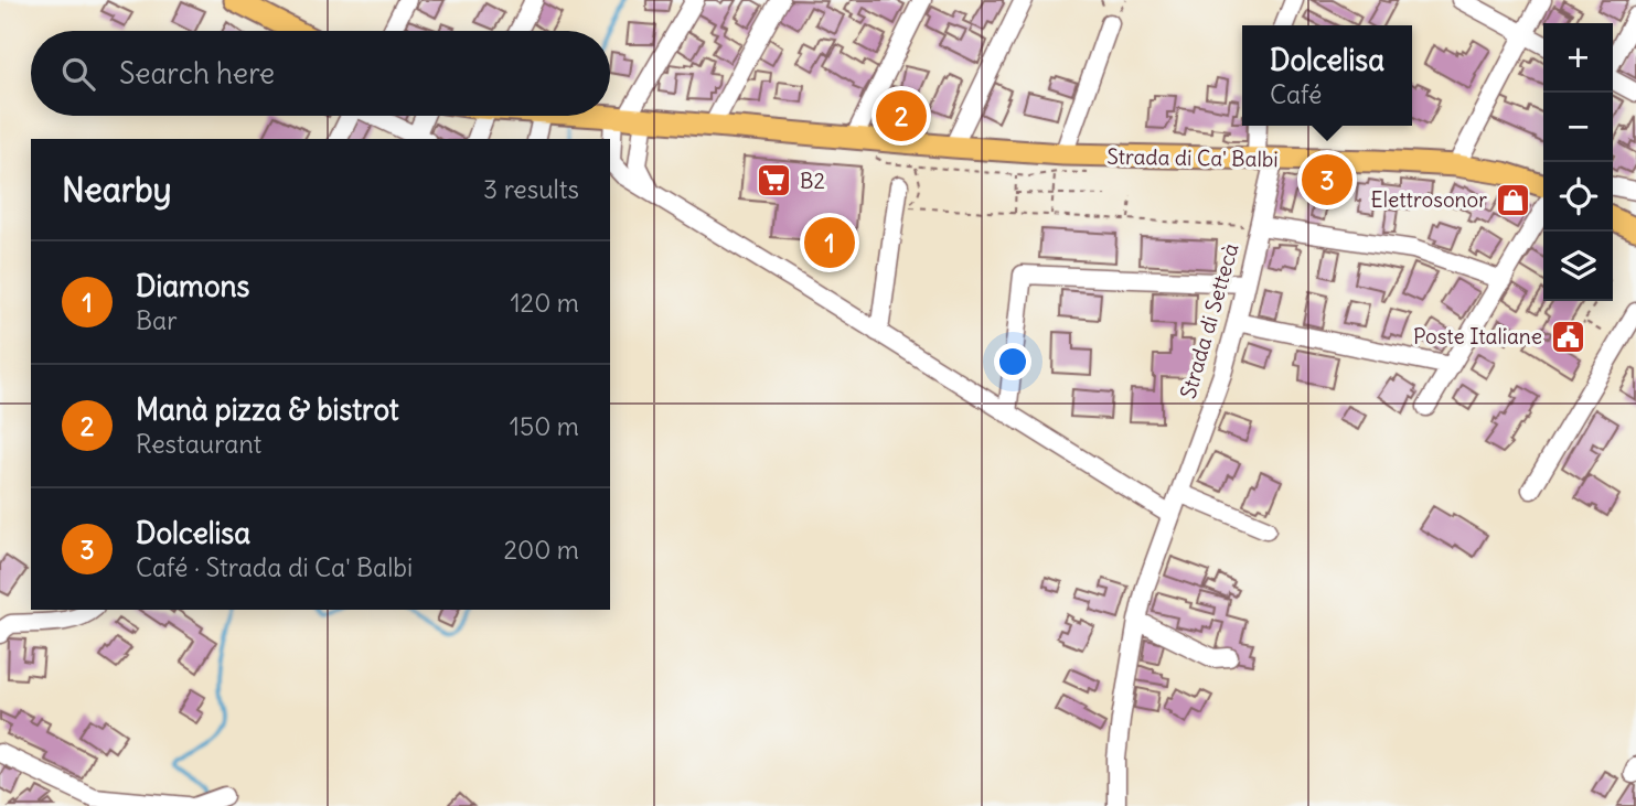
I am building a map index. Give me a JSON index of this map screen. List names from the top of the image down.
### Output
{
  "streets": {
    "main road": ["Strada di Ca' Balbi"],
    "street": ["Strada di Settecà"]
  },
  "crossings": [
    ["Strada di Ca' Balbi", "Strada di Settecà"]
  ],
  "places": {
    "supermarket": ["B2"],
    "shop": ["Elettrosonor"],
    "public building": ["Poste Italiane"]
  },
  "page": {
    "map_buttons": ["+", "−"],
    "popup": ["Dolcelisa", "Café"],
    "search": "Search here",
    "pins": ["2", "3", "1"],
    "heading": ["Nearby", "3 results"],
    "list": [
      {
        "mark": "1",
        "name": "Diamons",
        "note": "Bar",
        "value": "120 m"
      },
      {
        "mark": "2",
        "name": "Manà pizza & bistrot",
        "note": "Restaurant",
        "value": "150 m"
      },
      {
        "mark": "3",
        "name": "Dolcelisa",
        "note": "Café · Strada di Ca' Balbi",
        "value": "200 m"
      }
    ]
  }
}
